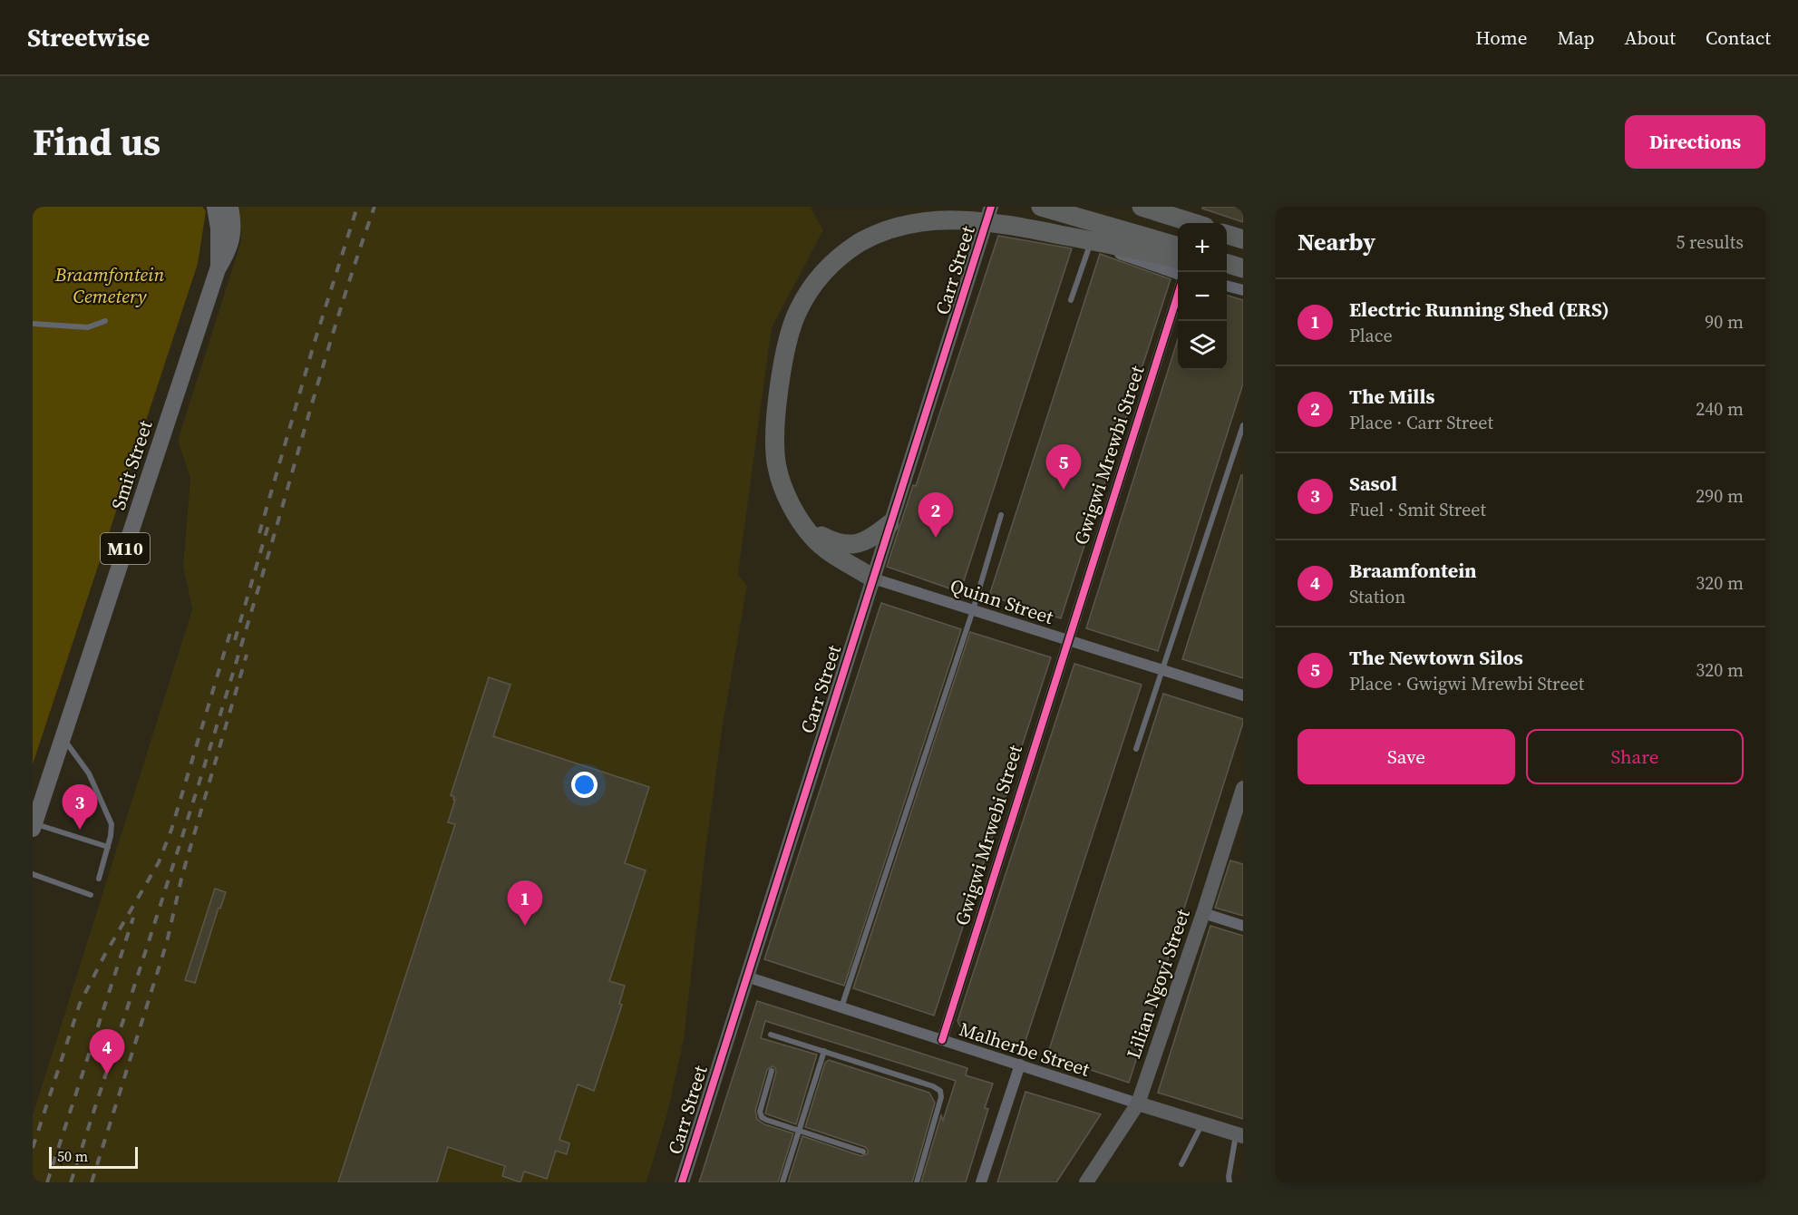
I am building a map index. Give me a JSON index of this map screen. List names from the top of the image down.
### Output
{
  "streets": {
    "main road": ["Smit Street", "M10"],
    "street": [
      "Carr Street",
      "Gwigwi Mrewbi Street",
      "Quinn Street",
      "Gwigwi Mrwebi Street",
      "Lilian Ngoyi Street",
      "Malherbe Street"
    ]
  },
  "crossings": [
    ["Carr Street", "Quinn Street"],
    ["Carr Street", "Malherbe Street"],
    ["Gwigwi Mrewbi Street", "Quinn Street"],
    ["Gwigwi Mrewbi Street", "Gwigwi Mrwebi Street"],
    ["Quinn Street", "Gwigwi Mrwebi Street"],
    ["Gwigwi Mrwebi Street", "Malherbe Street"],
    ["Lilian Ngoyi Street", "Malherbe Street"]
  ],
  "parks": ["Braamfontein Cemetery"],
  "scale_bar": "50 m",
  "page": {
    "header": "Streetwise",
    "nav": [
      "Home",
      "Map",
      "About",
      "Contact"
    ],
    "title": "Find us",
    "buttons": [
      "Directions",
      ["Save", "Share"]
    ],
    "heading": ["Nearby", "5 results"],
    "map_buttons": ["+", "−"],
    "list": [
      {
        "mark": "1",
        "name": "Electric Running Shed (ERS)",
        "note": "Place",
        "value": "90 m"
      },
      {
        "mark": "2",
        "name": "The Mills",
        "note": "Place · Carr Street",
        "value": "240 m"
      },
      {
        "mark": "3",
        "name": "Sasol",
        "note": "Fuel · Smit Street",
        "value": "290 m"
      },
      {
        "mark": "4",
        "name": "Braamfontein",
        "note": "Station",
        "value": "320 m"
      },
      {
        "mark": "5",
        "name": "The Newtown Silos",
        "note": "Place · Gwigwi Mrewbi Street",
        "value": "320 m"
      }
    ],
    "pins": [
      "5",
      "2",
      "3",
      "1",
      "4"
    ],
    "scale": "50 m"
  }
}
